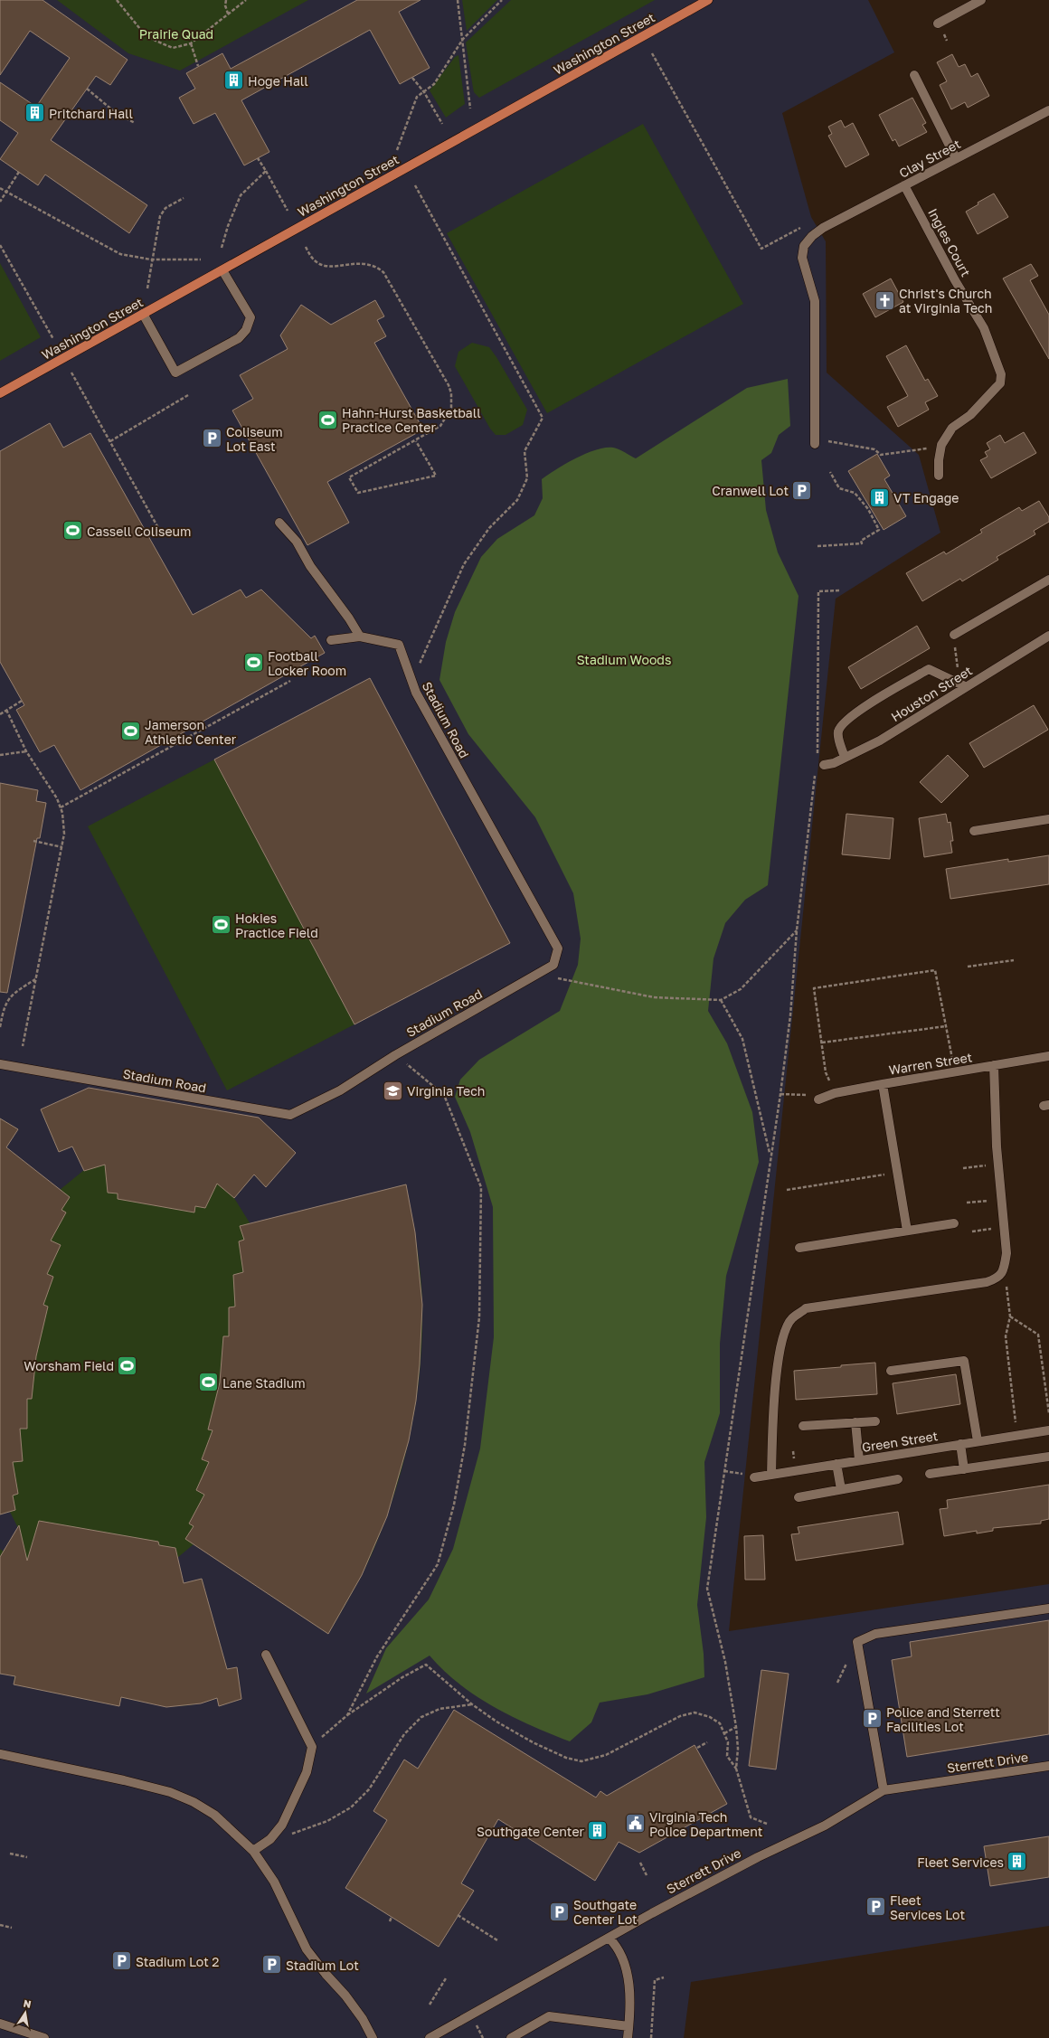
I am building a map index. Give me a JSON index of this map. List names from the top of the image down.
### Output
{
  "streets": {
    "main road": ["Washington Street"],
    "street": [
      "Clay Street",
      "Ingles Court",
      "Houston Street",
      "Stadium Road",
      "Warren Street",
      "Green Street",
      "Sterrett Drive"
    ]
  },
  "crossings": [
    ["Clay Street", "Ingles Court"]
  ],
  "parks": ["Prairie Quad", "Stadium Woods"],
  "places": {
    "building": [
      "Hoge Hall",
      "Pritchard Hall",
      "VT Engage",
      "Southgate Center",
      "Fleet Services"
    ],
    "church": ["Christ's Church at Virginia Tech"],
    "sports": [
      "Hahn-Hurst Basketball Practice Center",
      "Cassell Coliseum",
      "Football Locker Room",
      "Jamerson Athletic Center",
      "Hokies Practice Field",
      "Worsham Field",
      "Lane Stadium"
    ],
    "parking": [
      "Coliseum Lot East",
      "Cranwell Lot",
      "Police and Sterrett Facilities Lot",
      "Fleet Services Lot",
      "Southgate Center Lot",
      "Stadium Lot 2",
      "Stadium Lot"
    ],
    "school or university": ["Virginia Tech"],
    "public building": ["Virginia Tech Police Department"]
  },
  "north": "top"
}
